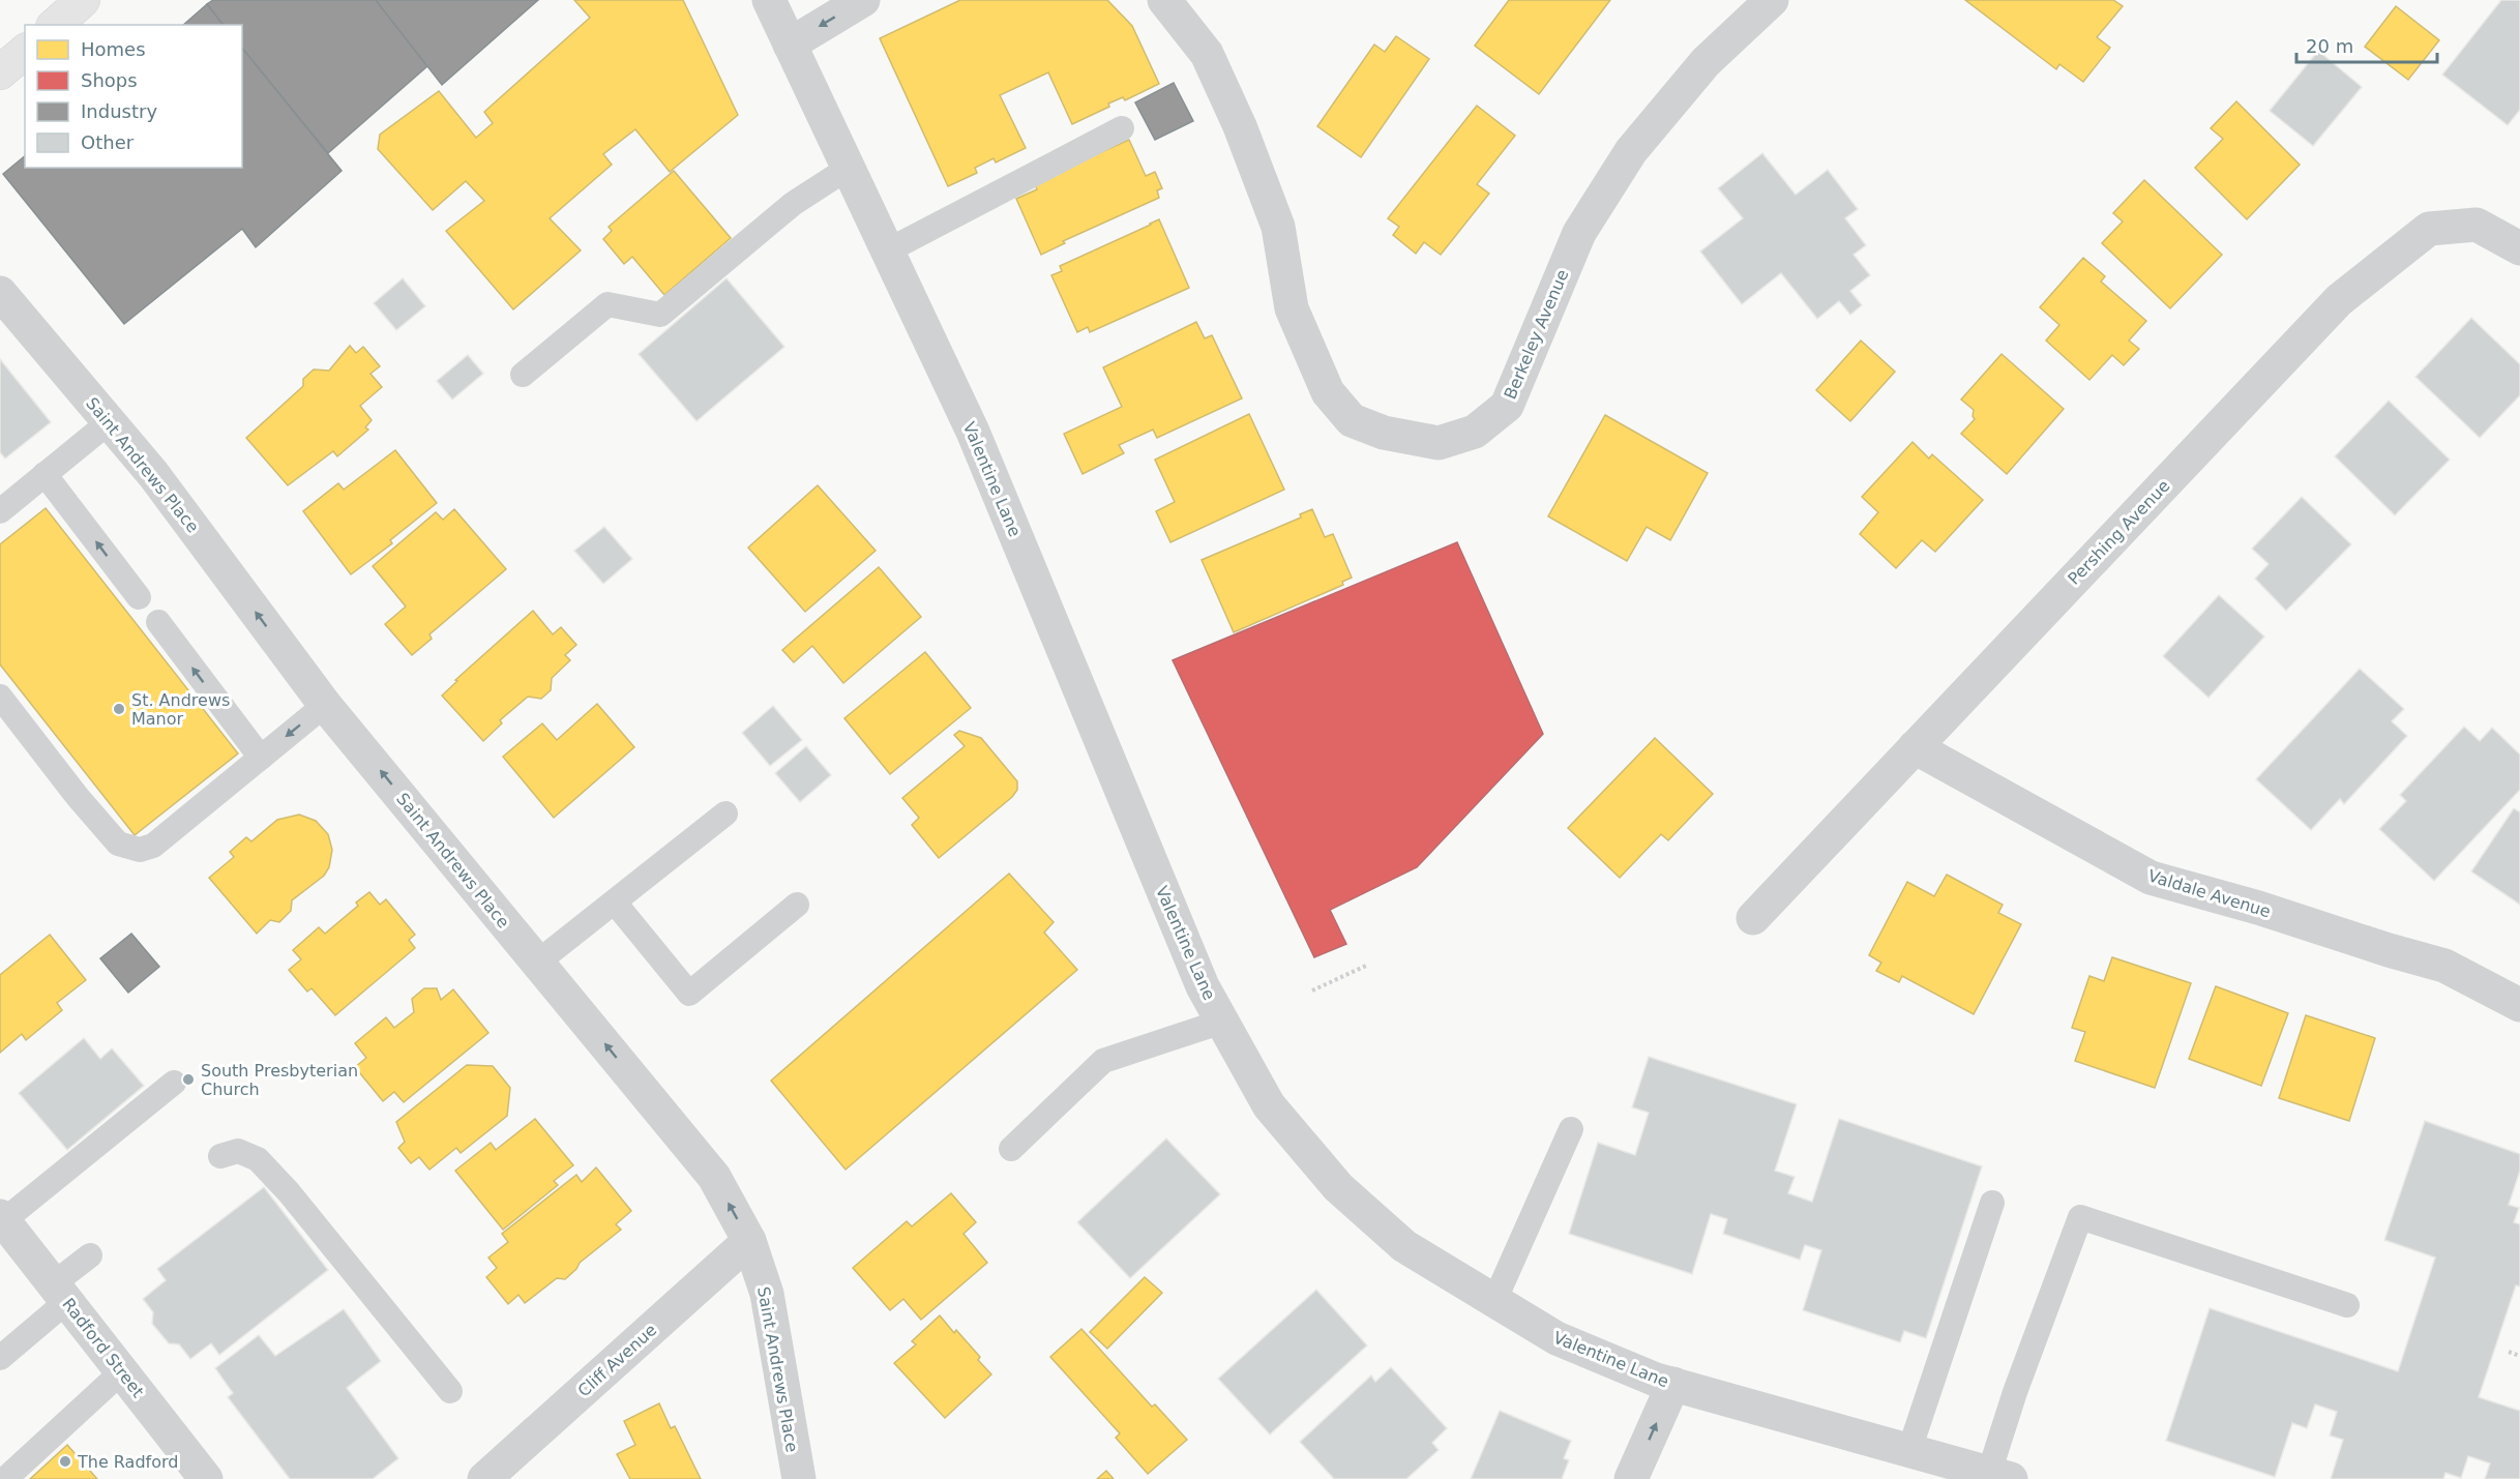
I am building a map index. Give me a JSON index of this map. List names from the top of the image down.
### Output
{
  "streets": {
    "street": [
      "Berkeley Avenue",
      "Saint Andrews Place",
      "Valentine Lane",
      "Pershing Avenue",
      "Valdale Avenue",
      "Radford Street",
      "Cliff Avenue"
    ]
  },
  "crossings": [
    ["Saint Andrews Place", "Cliff Avenue"],
    ["Pershing Avenue", "Valdale Avenue"]
  ],
  "one_way": ["Saint Andrews Place"],
  "places": ["St. Andrews Manor", "South Presbyterian Church", "The Radford"],
  "legend": [
    "Homes",
    "Shops",
    "Industry",
    "Other"
  ],
  "scale_bar": "20 m"
}
